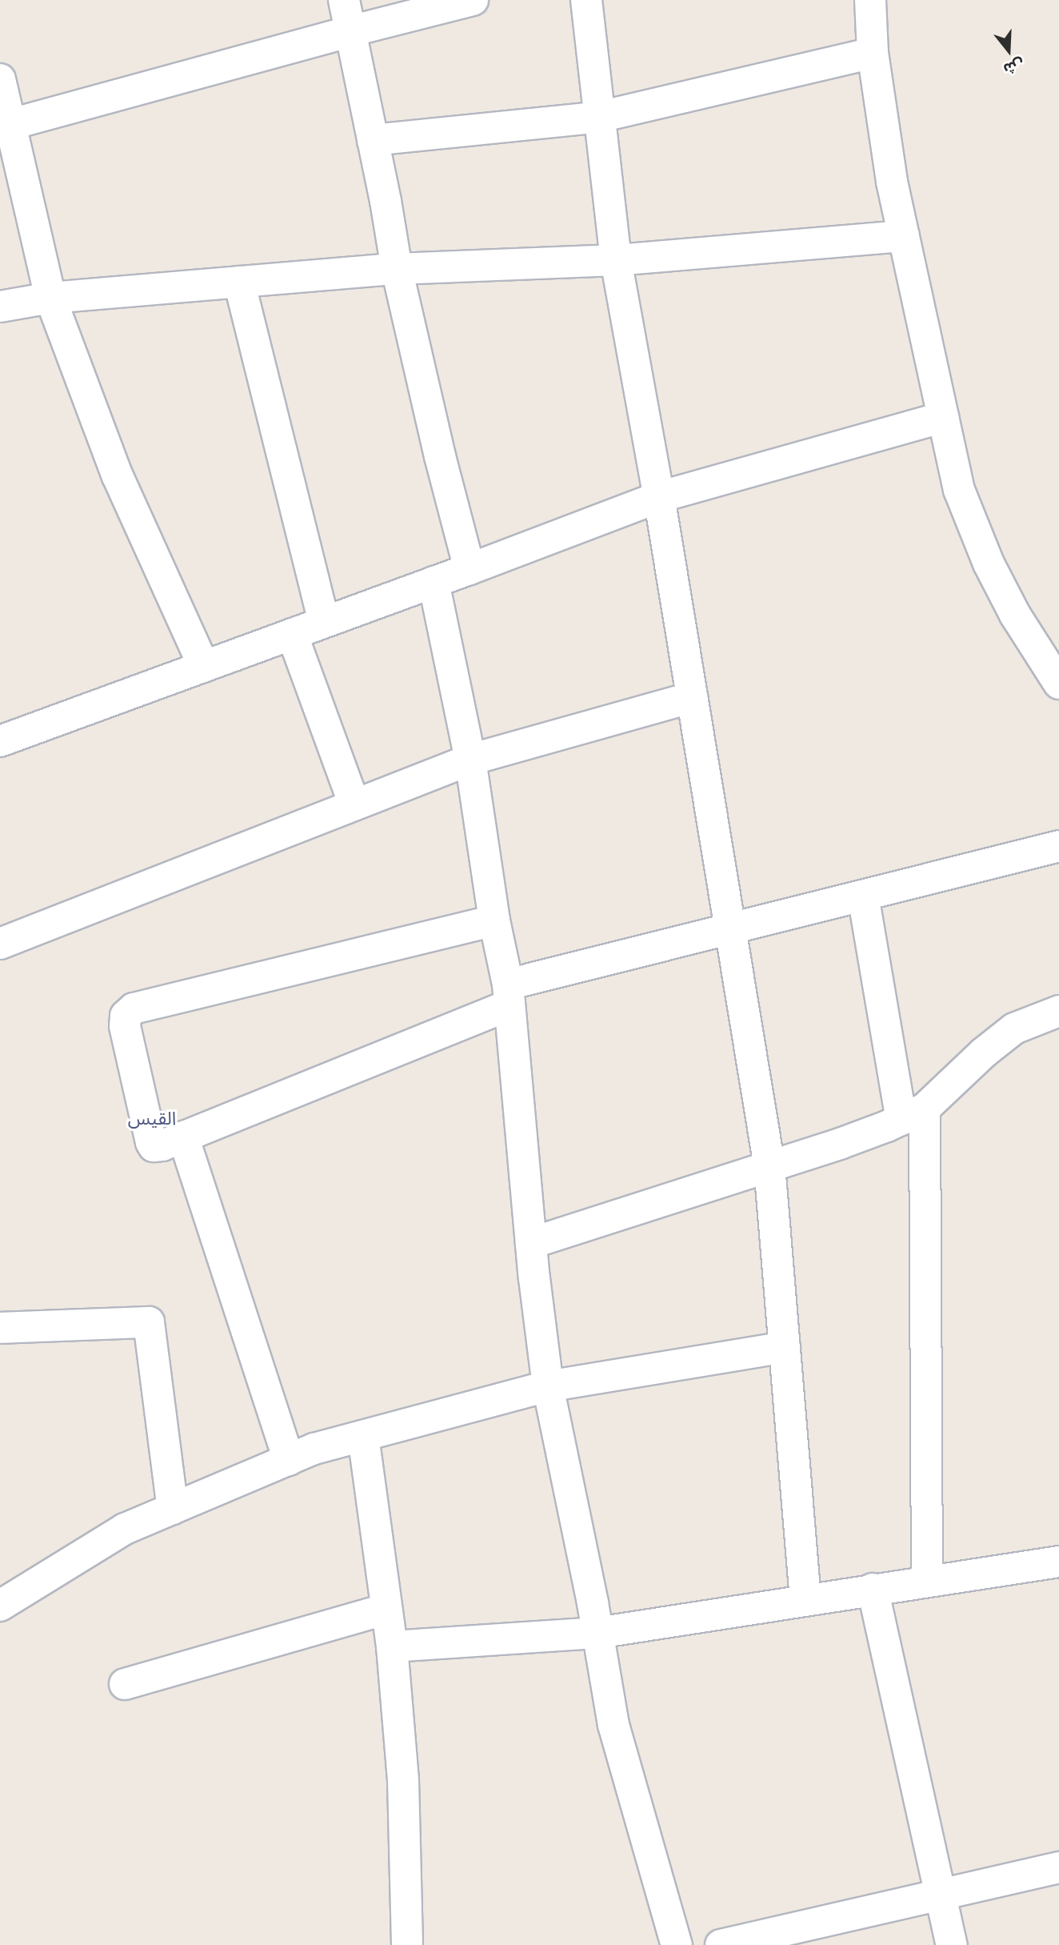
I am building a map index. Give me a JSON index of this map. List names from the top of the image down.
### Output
{
  "districts": ["القيس"],
  "north": "bottom"
}
